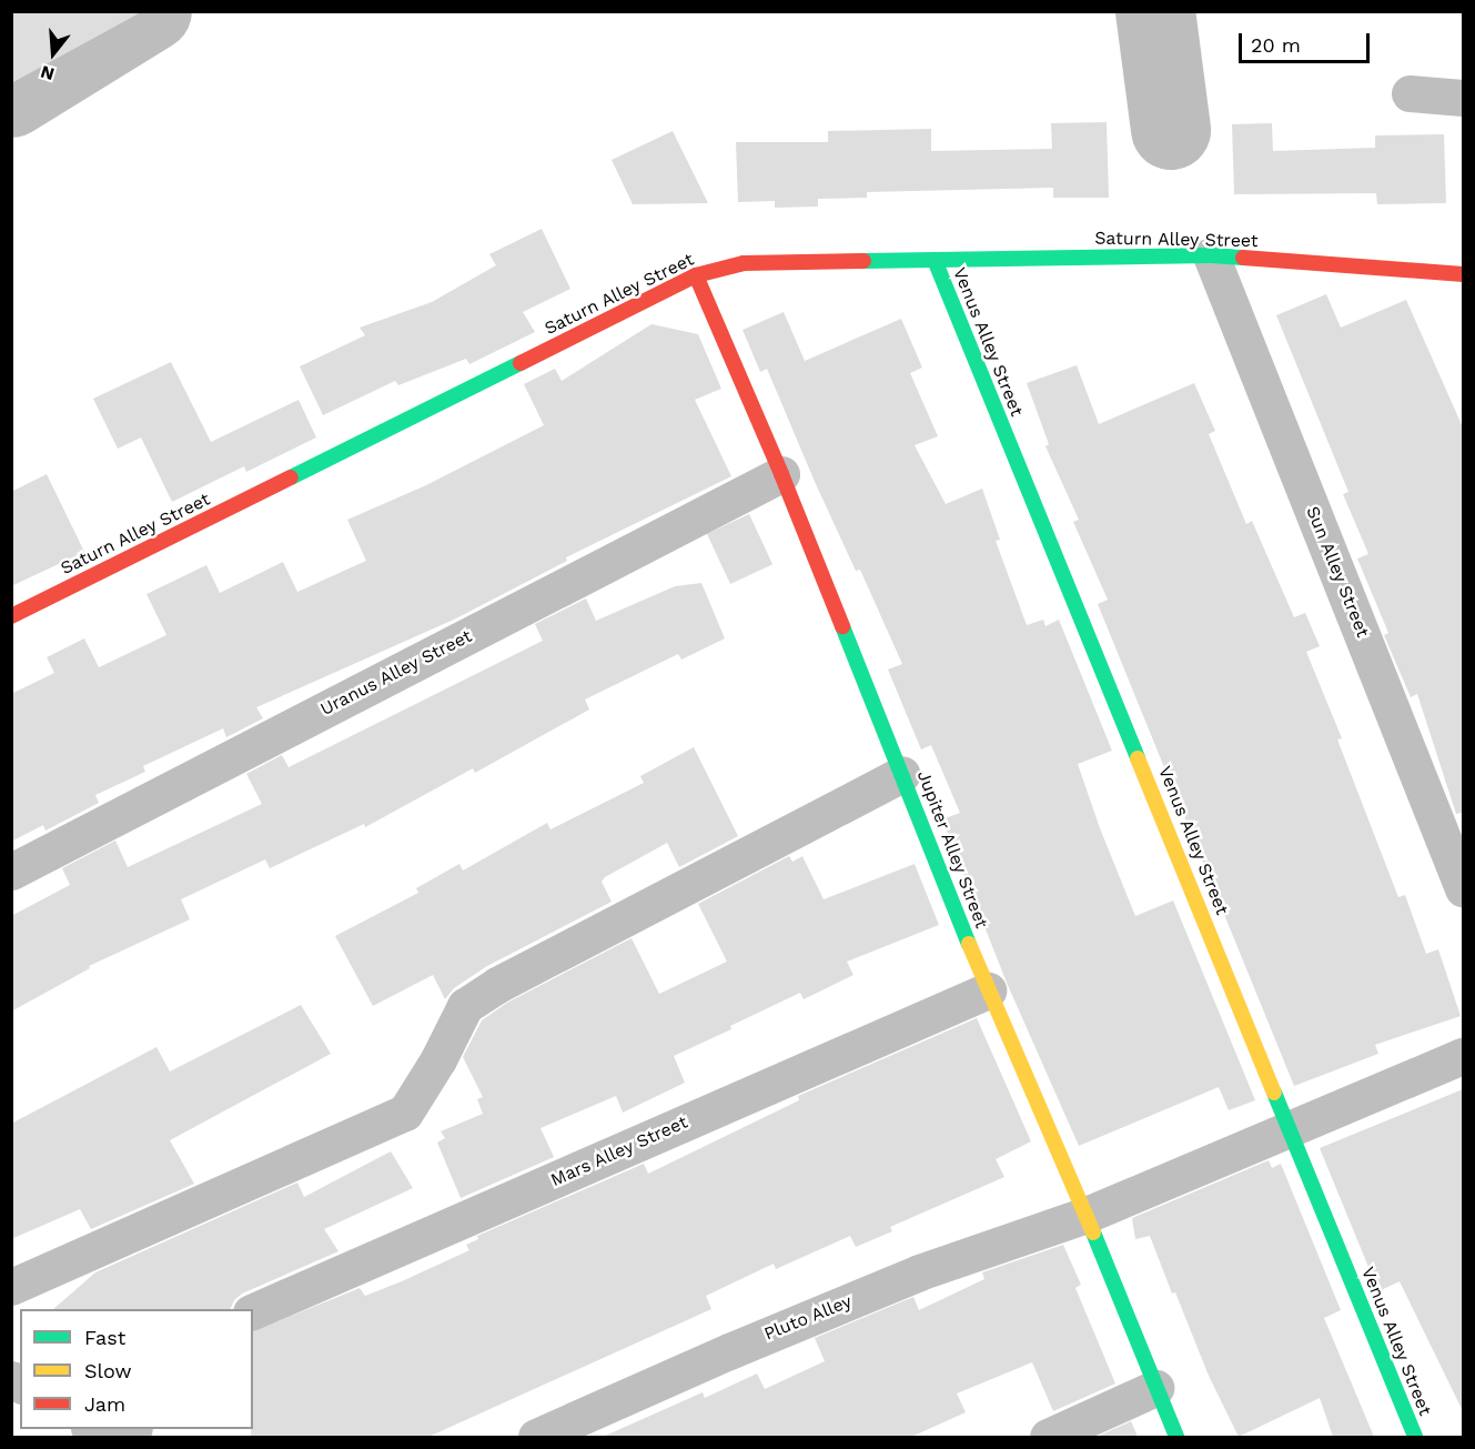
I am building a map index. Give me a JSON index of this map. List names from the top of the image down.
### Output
{
  "streets": {
    "street": [
      "Saturn Alley Street",
      "Venus Alley Street",
      "Sun Alley Street",
      "Uranus Alley Street",
      "Jupiter Alley Street",
      "Mars Alley Street",
      "Pluto Alley"
    ]
  },
  "crossings": [
    ["Saturn Alley Street", "Venus Alley Street"],
    ["Saturn Alley Street", "Sun Alley Street"],
    ["Saturn Alley Street", "Jupiter Alley Street"],
    ["Venus Alley Street", "Pluto Alley"],
    ["Uranus Alley Street", "Jupiter Alley Street"],
    ["Jupiter Alley Street", "Mars Alley Street"],
    ["Jupiter Alley Street", "Pluto Alley"]
  ],
  "legend": ["Fast", "Slow", "Jam"],
  "scale_bar": "20 m",
  "north": "bottom"
}
